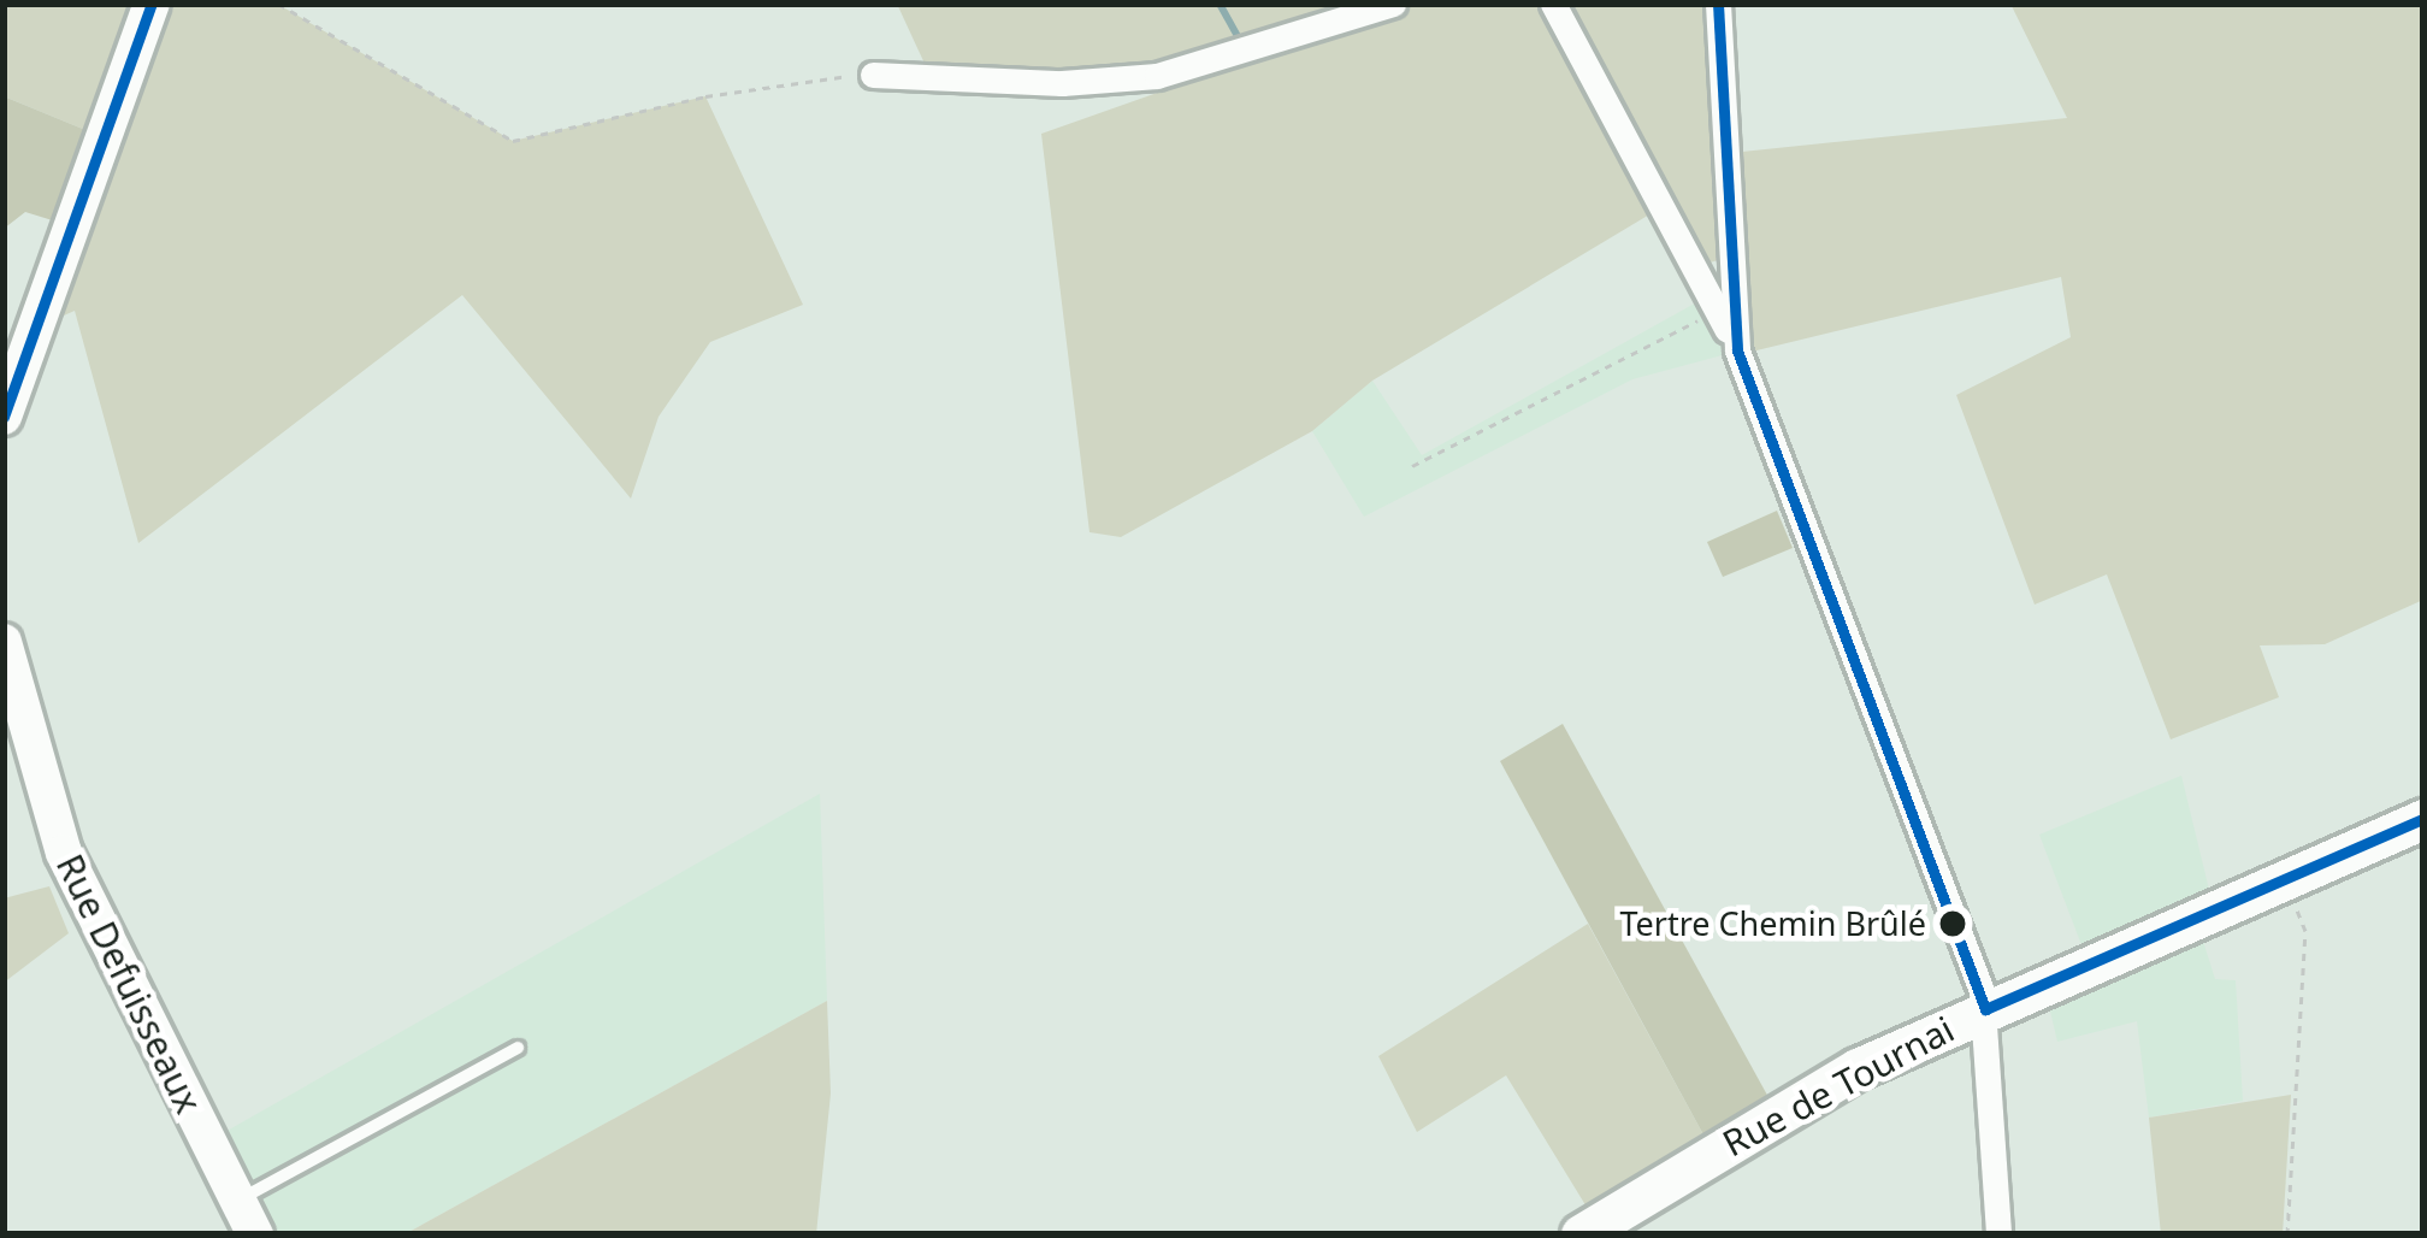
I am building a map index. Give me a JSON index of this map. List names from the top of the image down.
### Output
{
  "streets": {
    "main road": ["Rue de Tournai"],
    "street": ["Rue Defuisseaux"]
  },
  "places": ["Tertre Chemin Brûlé"]
}
